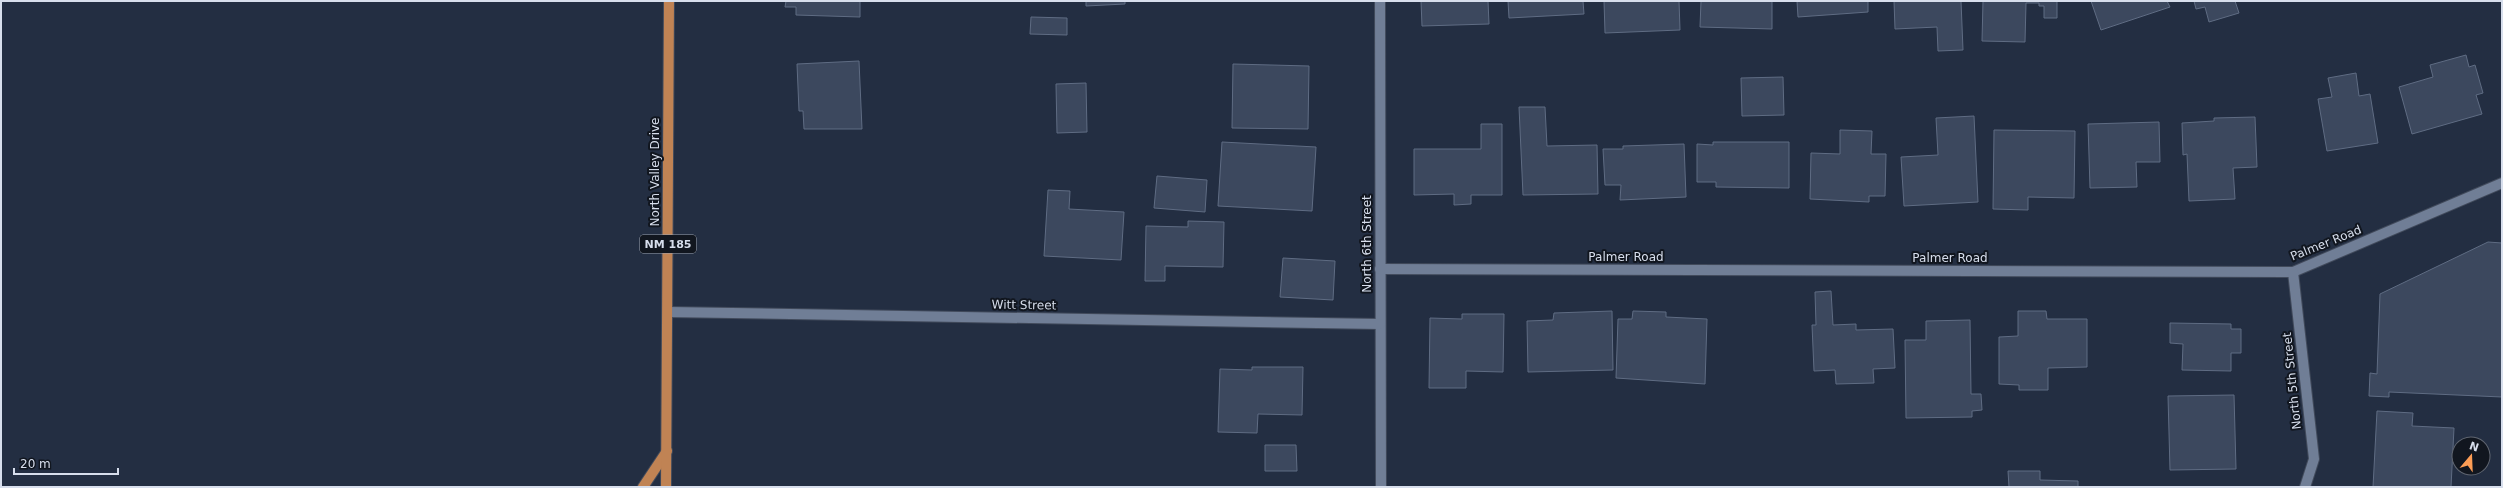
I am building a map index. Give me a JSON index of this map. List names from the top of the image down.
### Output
{
  "streets": {
    "main road": ["North Valley Drive", "NM 185"],
    "street": [
      "Palmer Road",
      "North 6th Street",
      "Witt Street",
      "North 5th Street"
    ]
  },
  "crossings": [
    ["North Valley Drive", "Witt Street"],
    ["Palmer Road", "North 6th Street"],
    ["Palmer Road", "North 5th Street"],
    ["North 6th Street", "Witt Street"]
  ],
  "scale_bar": "20 m",
  "north": "top"
}
